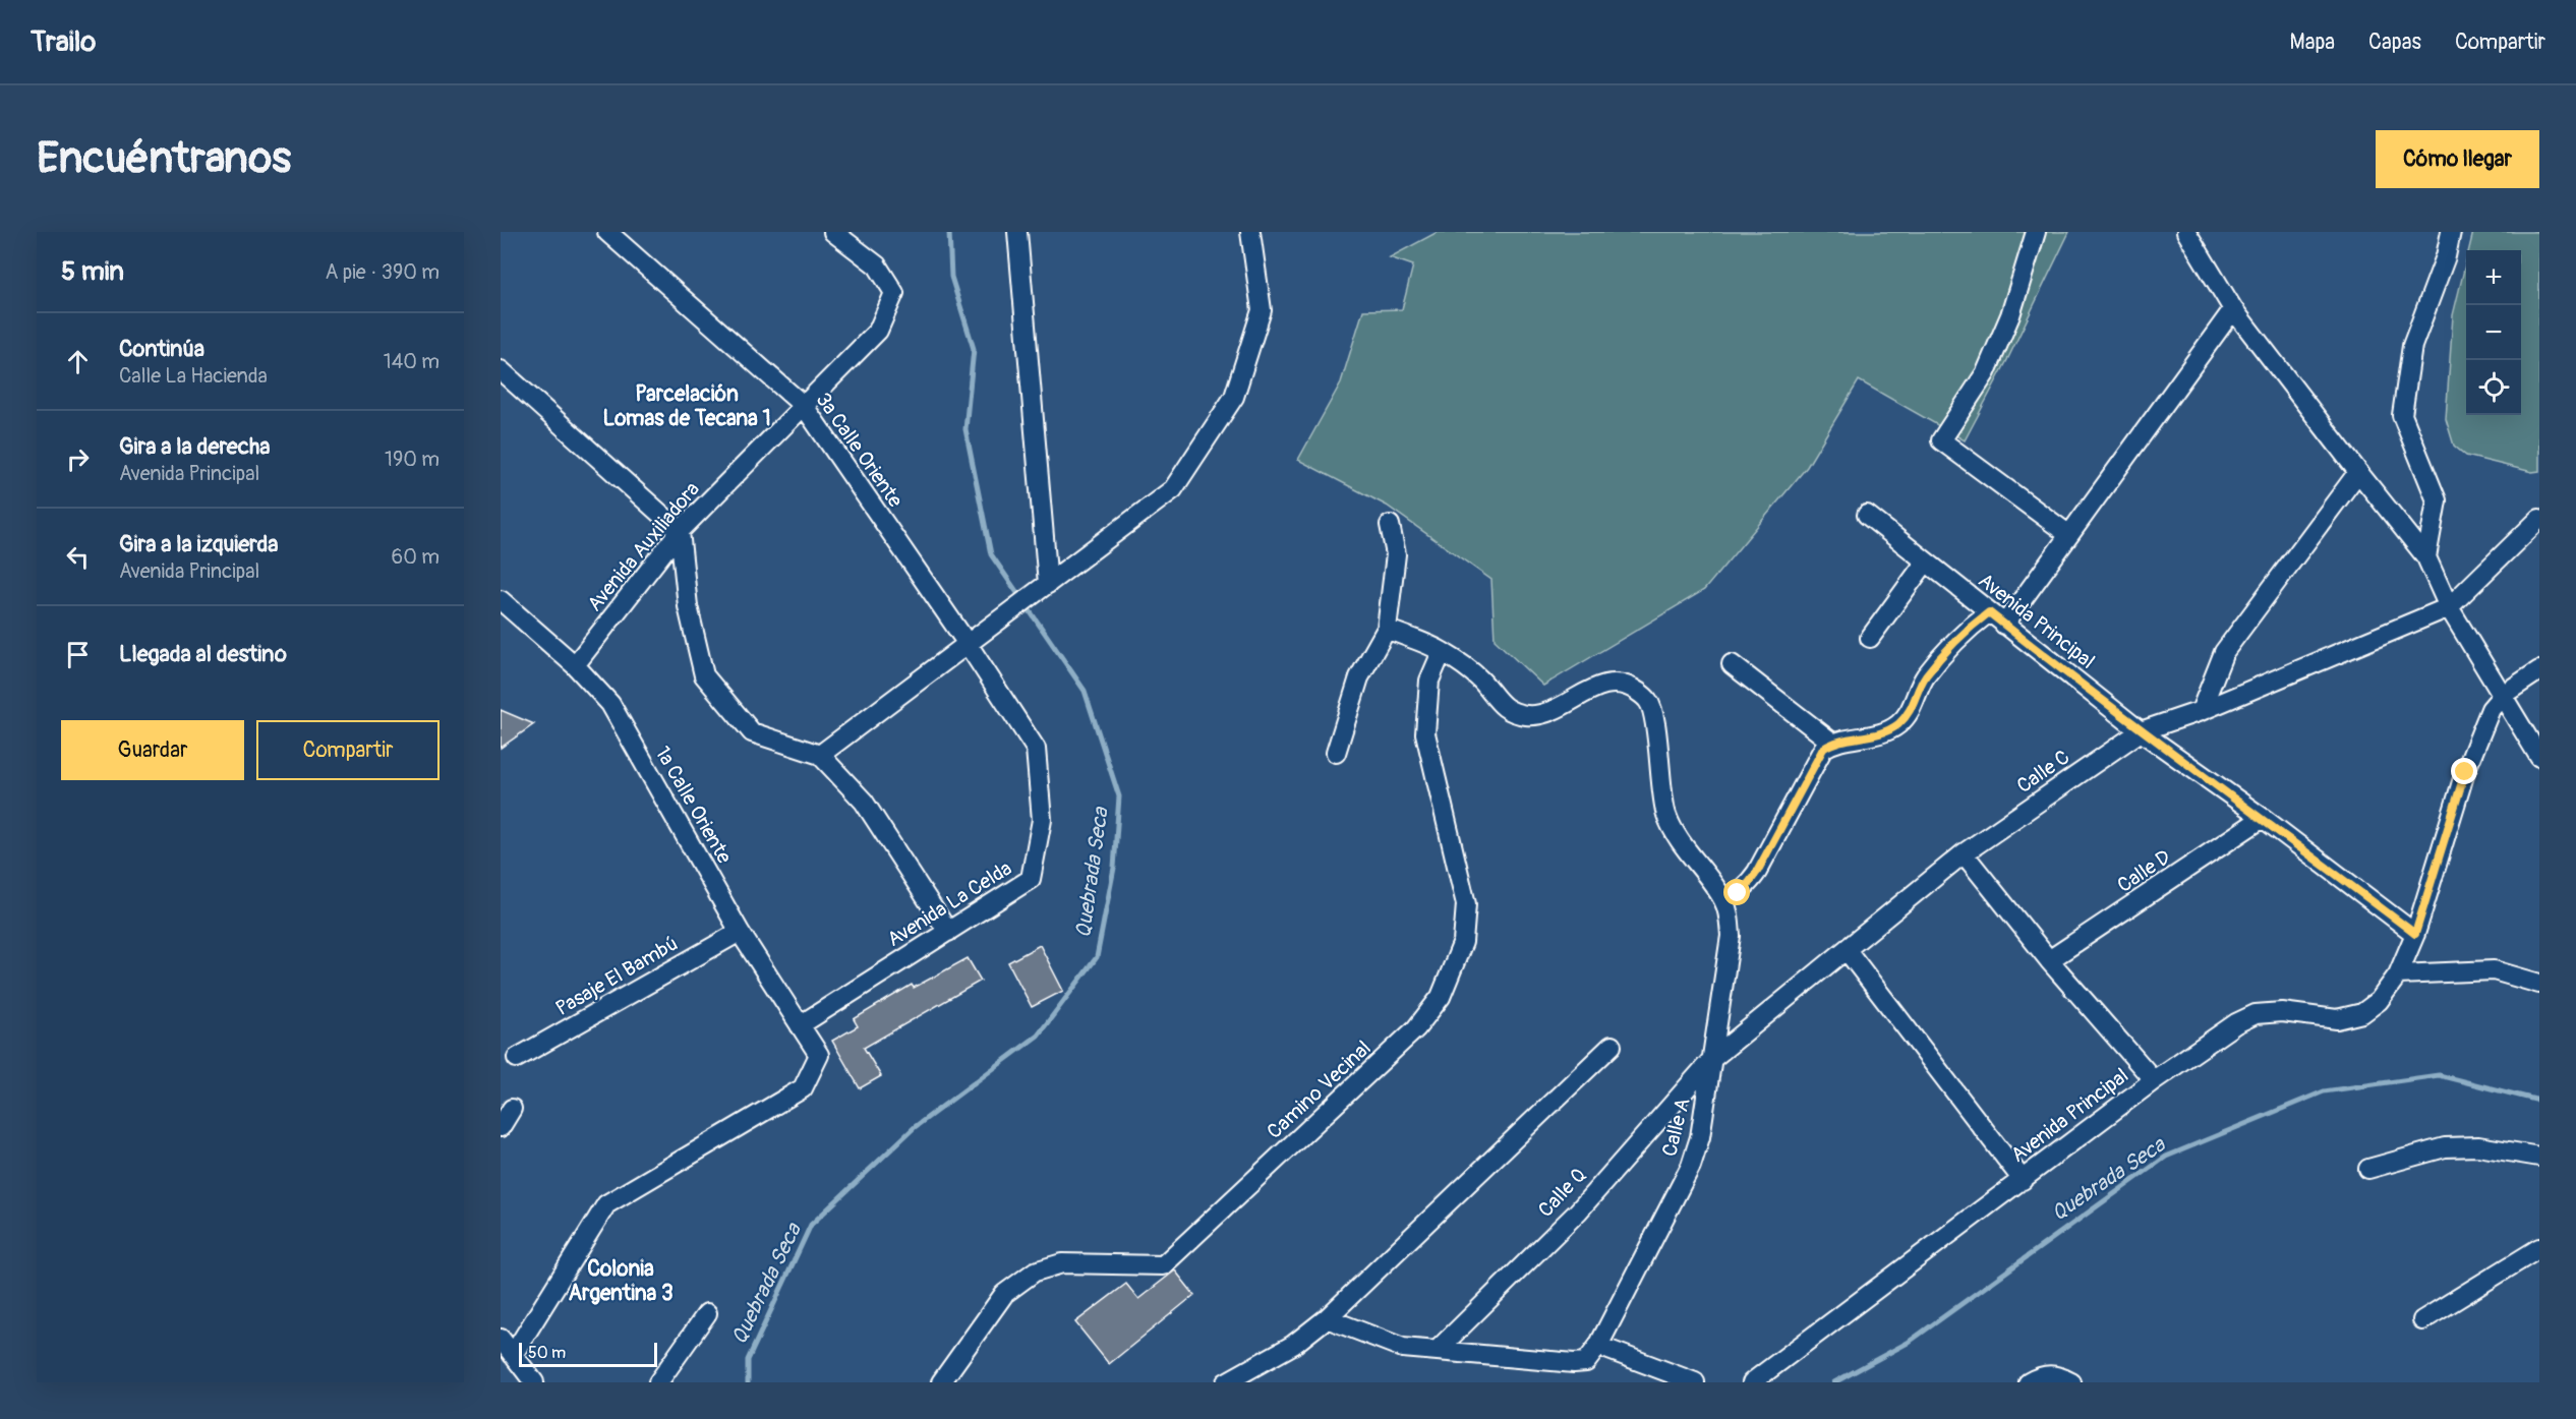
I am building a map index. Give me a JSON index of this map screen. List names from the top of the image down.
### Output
{
  "streets": {
    "street": [
      "3a Calle Oriente",
      "Avenida Auxiliadora",
      "Avenida Principal",
      "Calle C",
      "1a Calle Oriente",
      "Calle D",
      "Avenida La Celda",
      "Pasaje El Bambú",
      "Camino Vecinal",
      "Calle A",
      "Calle Q"
    ]
  },
  "crossings": [
    ["3a Calle Oriente", "Avenida Auxiliadora"],
    ["3a Calle Oriente", "Avenida La Celda"],
    ["Avenida Auxiliadora", "1a Calle Oriente"],
    ["Avenida Principal", "Calle C"],
    ["Avenida Principal", "Calle D"],
    ["Calle C", "Calle A"],
    ["Calle C", "Calle Q"],
    ["1a Calle Oriente", "Avenida La Celda"],
    ["1a Calle Oriente", "Pasaje El Bambú"],
    ["Calle A", "Calle Q"]
  ],
  "districts": ["Parcelación Lomas de Tecana 1", "Colonia Argentina 3"],
  "water": ["Quebrada Seca"],
  "scale_bar": "50 m",
  "page": {
    "header": "Trailo",
    "nav": ["Mapa", "Capas", "Compartir"],
    "buttons": [
      "Cómo llegar",
      ["Guardar", "Compartir"]
    ],
    "title": "Encuéntranos",
    "heading": ["5 min", "A pie · 390 m"],
    "map_buttons": ["+", "−"],
    "list": [
      ["Continúa", "Calle La Hacienda", "140 m"],
      ["Gira a la derecha", "Avenida Principal", "190 m"],
      ["Gira a la izquierda", "Avenida Principal", "60 m"],
      "Llegada al destino"
    ],
    "scale": "50 m"
  }
}
